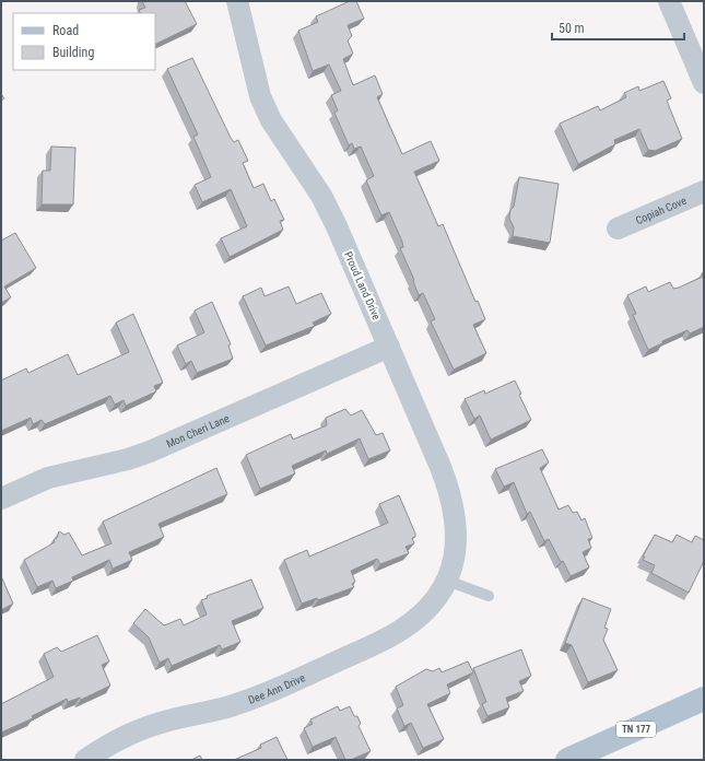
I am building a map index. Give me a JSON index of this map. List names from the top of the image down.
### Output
{
  "streets": {
    "main road": ["TN 177"],
    "street": [
      "Copiah Cove",
      "Proud Land Drive",
      "Mon Cheri Lane",
      "Dee Ann Drive"
    ]
  },
  "crossings": [
    ["Proud Land Drive", "Mon Cheri Lane"],
    ["Proud Land Drive", "Dee Ann Drive"]
  ],
  "legend": ["Road", "Building"],
  "scale_bar": "50 m"
}
